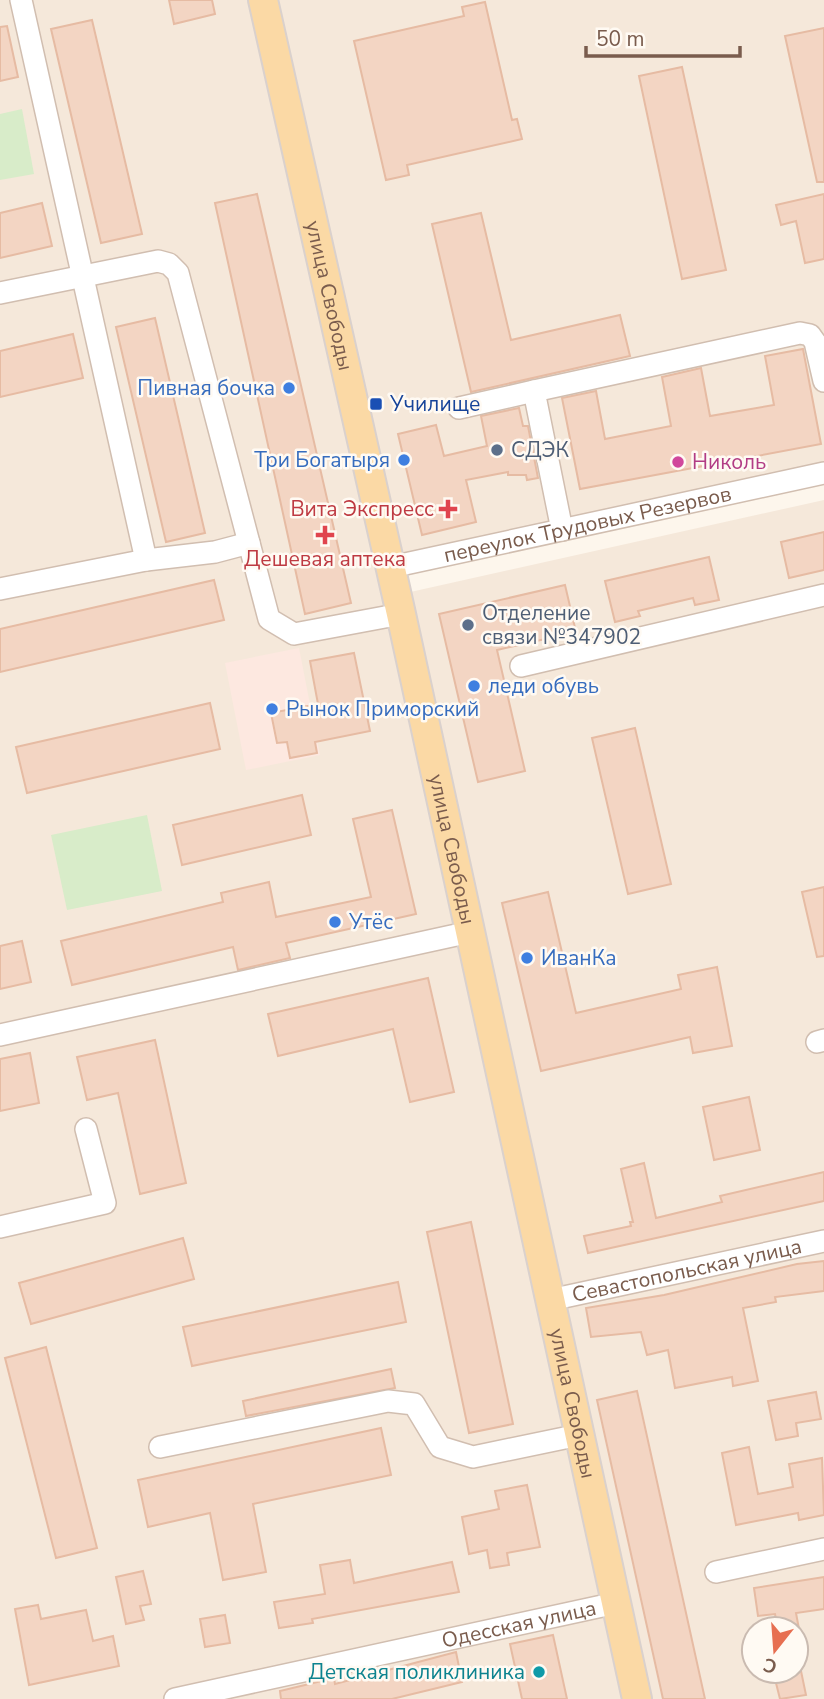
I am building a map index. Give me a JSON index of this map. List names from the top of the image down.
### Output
{
  "streets": {
    "main road": ["улица Свободы"],
    "street": ["переулок Трудовых Резервов", "Севастопольская улица", "Одесская улица"]
  },
  "crossings": [
    ["улица Свободы", "переулок Трудовых Резервов"],
    ["улица Свободы", "Севастопольская улица"],
    ["улица Свободы", "Одесская улица"]
  ],
  "places": {
    "other": [
      "Пивная бочка",
      "СДЭК",
      "Три Богатыря",
      "Николь",
      "Отделение связи №347902",
      "леди обувь",
      "Рынок Приморский",
      "Утёс",
      "ИванКа",
      "Детская поликлиника"
    ],
    "transit": ["Училище"],
    "health": ["Вита Экспресс", "Дешевая аптека"]
  },
  "scale_bar": "50 m",
  "north": "bottom"
}
